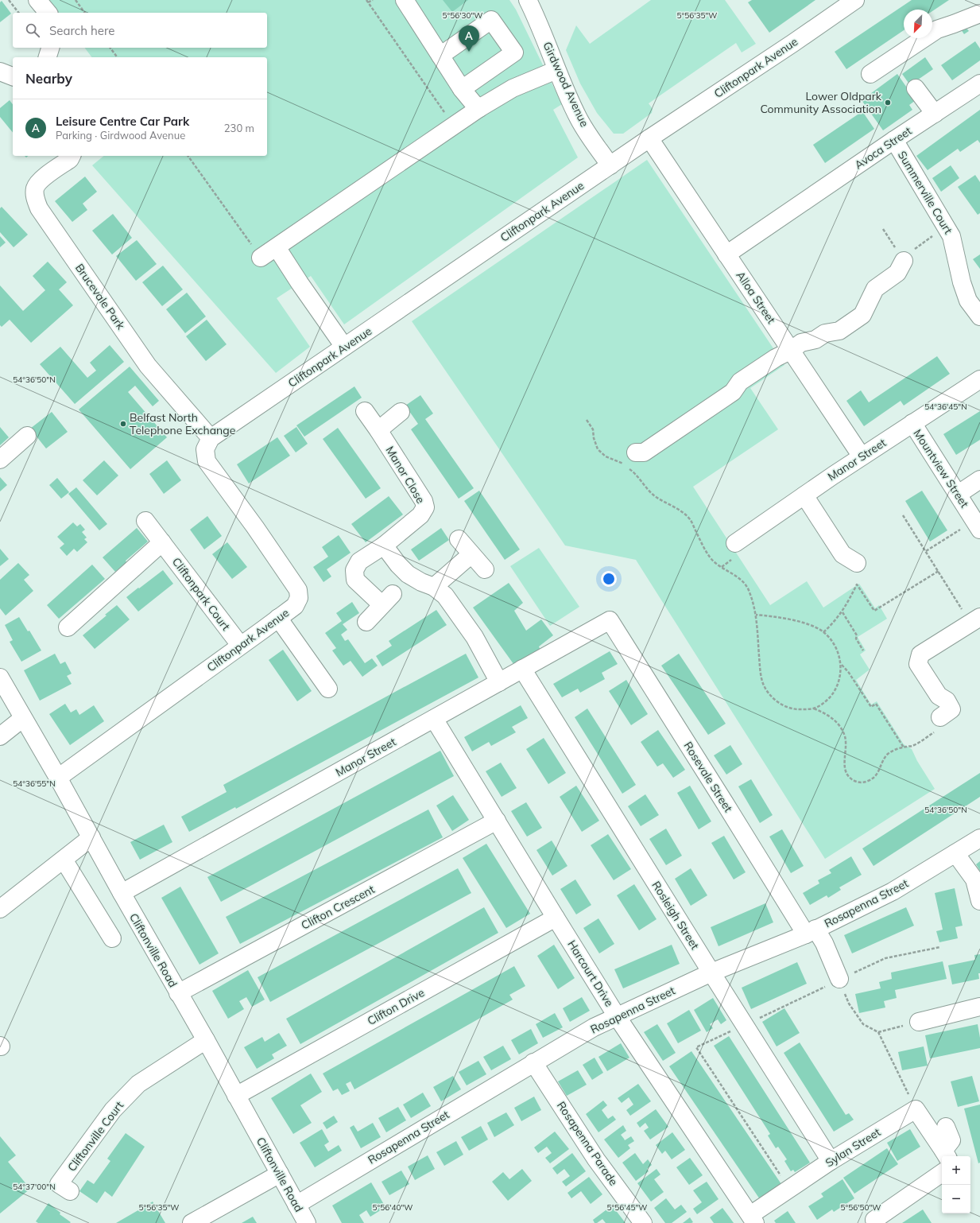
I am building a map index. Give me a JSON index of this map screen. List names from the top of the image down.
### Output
{
  "streets": {
    "street": [
      "Cliftonpark Avenue",
      "Girdwood Avenue",
      "Avoca Street",
      "Summerville Court",
      "Brucevale Park",
      "Alloa Street",
      "Manor Street",
      "Mountview Street",
      "Manor Close",
      "Cliftonpark Court",
      "Rosevale Street",
      "Rosapenna Street",
      "Clifton Crescent",
      "Rosleigh Street",
      "Cliftonville Road",
      "Harcourt Drive",
      "Clifton Drive",
      "Cliftonville Court",
      "Rosapenna Parade",
      "Sylan Street"
    ]
  },
  "crossings": [
    ["Cliftonpark Avenue", "Girdwood Avenue"],
    ["Cliftonpark Avenue", "Brucevale Park"],
    ["Cliftonpark Avenue", "Alloa Street"],
    ["Cliftonpark Avenue", "Cliftonpark Court"],
    ["Cliftonpark Avenue", "Cliftonville Road"],
    ["Avoca Street", "Summerville Court"],
    ["Avoca Street", "Alloa Street"],
    ["Alloa Street", "Manor Street"],
    ["Manor Street", "Mountview Street"],
    ["Manor Street", "Rosevale Street"],
    ["Manor Street", "Rosleigh Street"],
    ["Manor Street", "Cliftonville Road"],
    ["Manor Street", "Harcourt Drive"],
    ["Rosevale Street", "Rosapenna Street"],
    ["Rosapenna Street", "Rosleigh Street"],
    ["Rosapenna Street", "Cliftonville Road"],
    ["Rosapenna Street", "Harcourt Drive"],
    ["Rosapenna Street", "Rosapenna Parade"],
    ["Clifton Crescent", "Cliftonville Road"],
    ["Clifton Crescent", "Harcourt Drive"],
    ["Rosleigh Street", "Sylan Street"],
    ["Cliftonville Road", "Clifton Drive"],
    ["Cliftonville Road", "Cliftonville Court"],
    ["Harcourt Drive", "Clifton Drive"],
    ["Harcourt Drive", "Sylan Street"]
  ],
  "places": ["Lower Oldpark Community Association", "Belfast North Telephone Exchange"],
  "north": "bottom left",
  "page": {
    "search": "Search here",
    "pins": "A",
    "heading": "Nearby",
    "list": [
      {
        "mark": "A",
        "name": "Leisure Centre Car Park",
        "note": "Parking · Girdwood Avenue",
        "value": "230 m"
      }
    ],
    "map_buttons": ["+", "−"]
  },
  "coordinates": [
    "5°56'35\"W",
    "5°56'30\"W",
    "54°36'50\"N",
    "54°36'45\"N",
    "54°36'55\"N",
    "54°37'00\"N",
    "5°56'40\"W",
    "5°56'45\"W",
    "5°56'50\"W"
  ]
}
